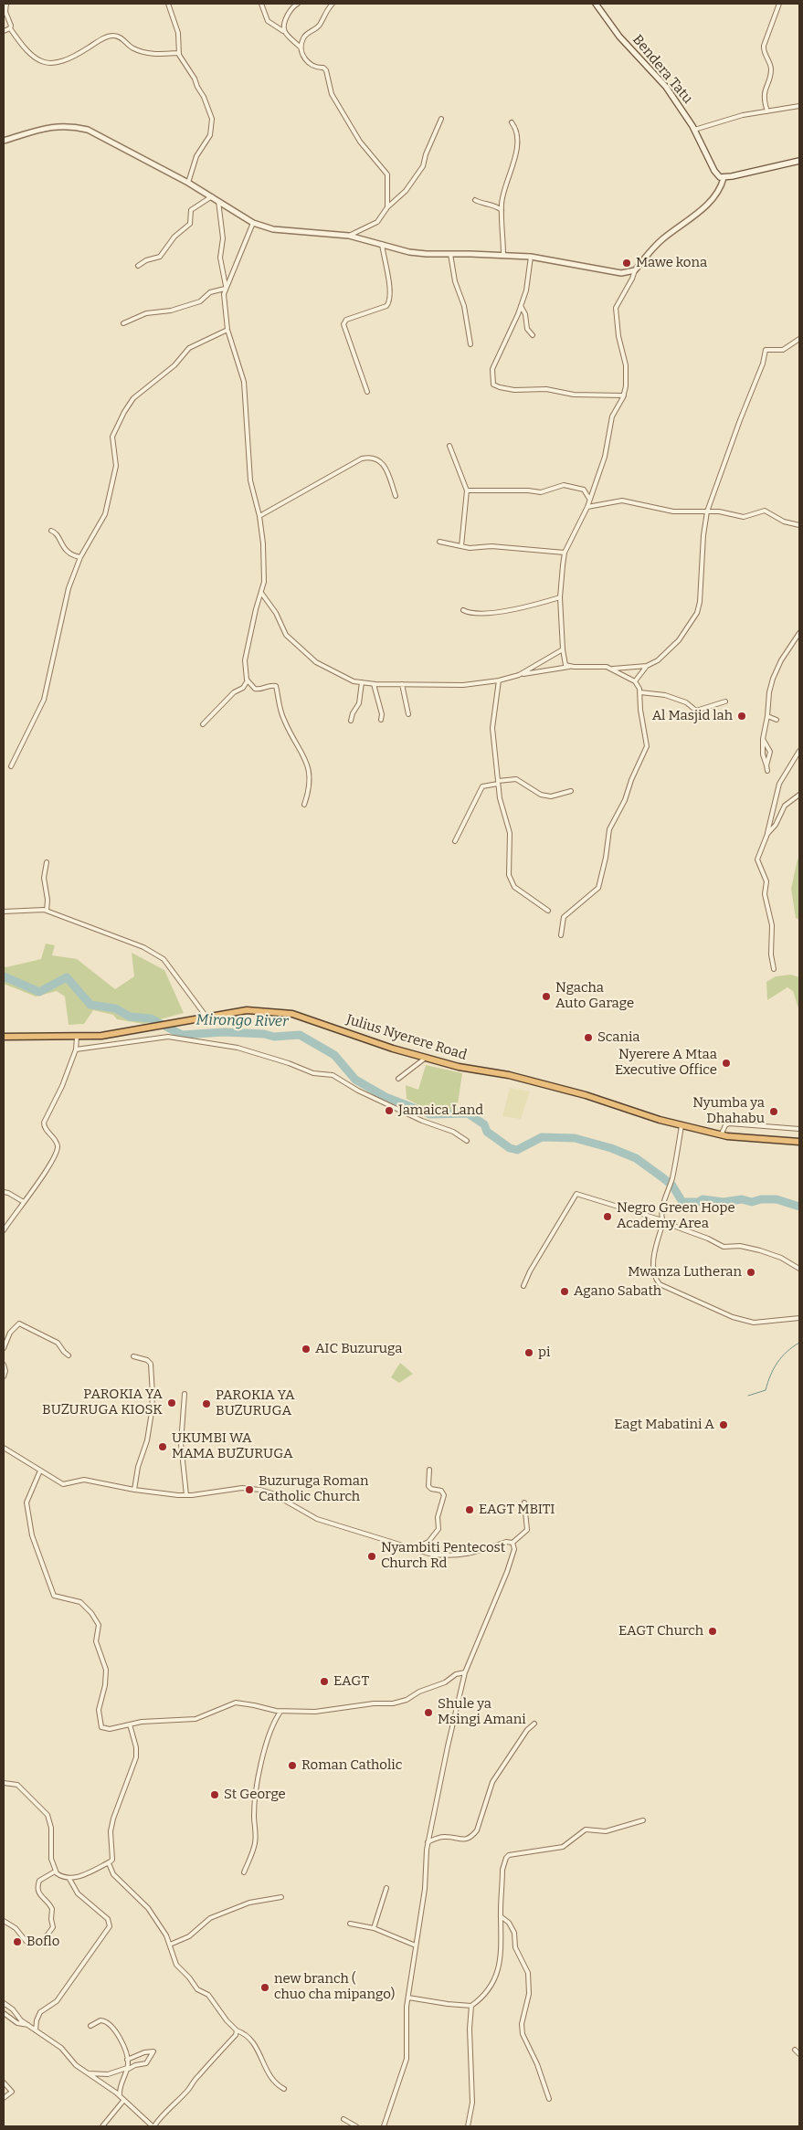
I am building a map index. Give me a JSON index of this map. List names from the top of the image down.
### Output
{
  "streets": {
    "highway": ["Julius Nyerere Road"],
    "main road": ["Bendera Tatu"]
  },
  "water": ["Mirongo River"],
  "places": [
    "Mawe kona",
    "Al Masjid lah",
    "Ngacha Auto Garage",
    "Scania",
    "Nyerere A Mtaa Executive Office",
    "Jamaica Land",
    "Nyumba ya Dhahabu",
    "Negro Green Hope Academy Area",
    "Mwanza Lutheran",
    "Agano Sabath",
    "AIC Buzuruga",
    "pi",
    "PAROKIA YA BUZURUGA KIOSK",
    "PAROKIA YA BUZURUGA",
    "Eagt Mabatini A",
    "UKUMBI WA MAMA BUZURUGA",
    "Buzuruga Roman Catholic Church",
    "EAGT MBITI",
    "Nyambiti Pentecost Church Rd",
    "EAGT Church",
    "EAGT",
    "Shule ya Msingi Amani",
    "Roman Catholic",
    "St George",
    "Boflo",
    "new branch ( chuo cha mipango)"
  ]
}
